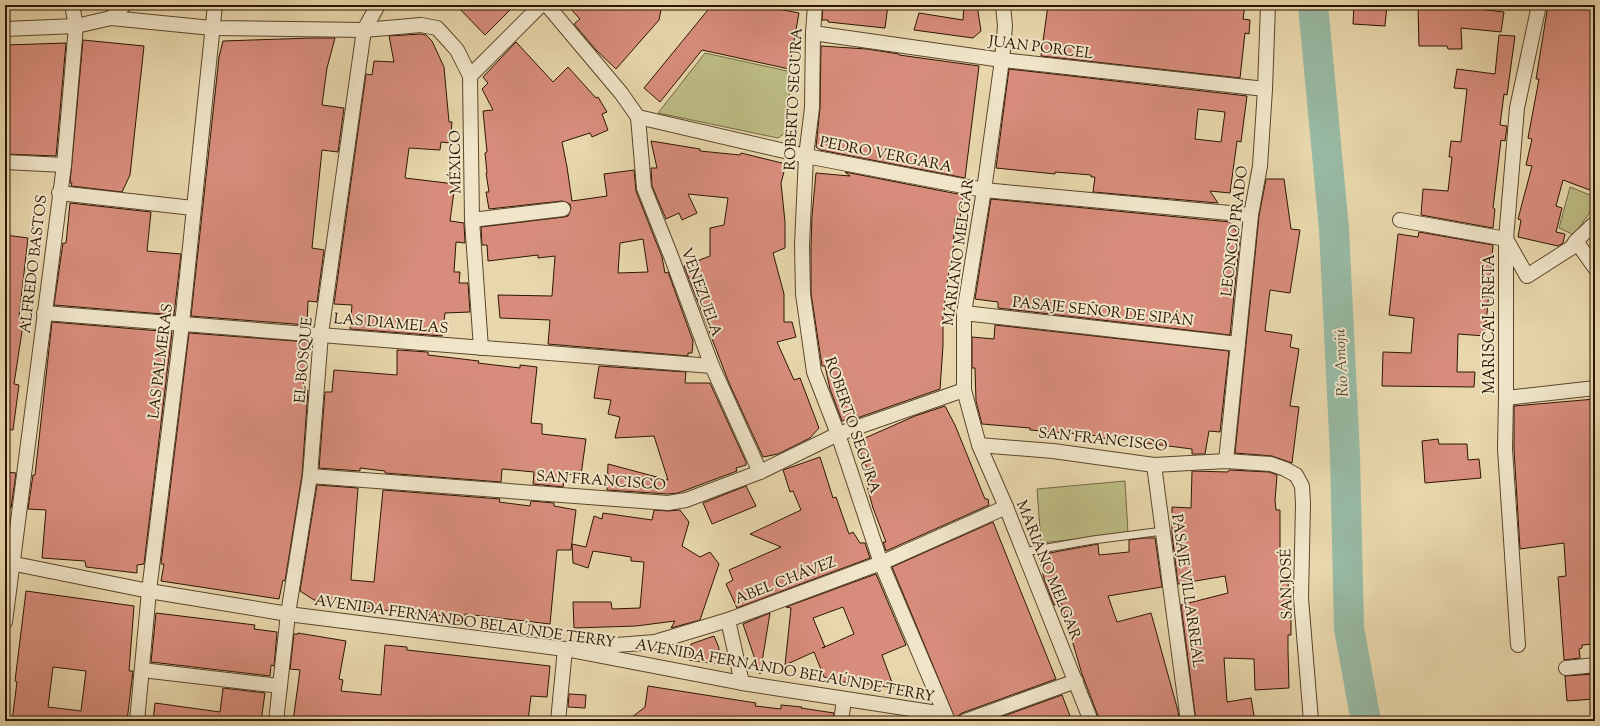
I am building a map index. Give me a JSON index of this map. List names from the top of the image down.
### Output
{
  "streets": {
    "street": [
      "JUAN PORCEL",
      "ROBERTO SEGURA",
      "PEDRO VERGARA",
      "MÉXICO",
      "LEONCIO PRADO",
      "MARIANO MELGAR",
      "ALFREDO BASTOS",
      "VENEZUELA",
      "PASAJE SEÑOR DE SIPÁN",
      "LAS DIAMELAS",
      "MARISCAL URETA",
      "EL BOSQUE",
      "LAS PALMERAS",
      "SAN FRANCISCO",
      "ABEL CHÁVEZ",
      "SAN JOSÉ",
      "PASAJE VILLARREAL",
      "AVENIDA FERNANDO BELAÚNDE TERRY"
    ]
  },
  "crossings": [
    ["JUAN PORCEL", "ROBERTO SEGURA"],
    ["JUAN PORCEL", "LEONCIO PRADO"],
    ["JUAN PORCEL", "MARIANO MELGAR"],
    ["ROBERTO SEGURA", "PEDRO VERGARA"],
    ["ROBERTO SEGURA", "SAN FRANCISCO"],
    ["ROBERTO SEGURA", "ABEL CHÁVEZ"],
    ["ROBERTO SEGURA", "AVENIDA FERNANDO BELAÚNDE TERRY"],
    ["PEDRO VERGARA", "LEONCIO PRADO"],
    ["PEDRO VERGARA", "MARIANO MELGAR"],
    ["PEDRO VERGARA", "VENEZUELA"],
    ["MÉXICO", "LAS DIAMELAS"],
    ["LEONCIO PRADO", "PASAJE SEÑOR DE SIPÁN"],
    ["LEONCIO PRADO", "SAN FRANCISCO"],
    ["MARIANO MELGAR", "PASAJE SEÑOR DE SIPÁN"],
    ["MARIANO MELGAR", "SAN FRANCISCO"],
    ["MARIANO MELGAR", "ABEL CHÁVEZ"],
    ["ALFREDO BASTOS", "LAS DIAMELAS"],
    ["ALFREDO BASTOS", "AVENIDA FERNANDO BELAÚNDE TERRY"],
    ["VENEZUELA", "LAS DIAMELAS"],
    ["VENEZUELA", "SAN FRANCISCO"],
    ["LAS DIAMELAS", "EL BOSQUE"],
    ["LAS DIAMELAS", "LAS PALMERAS"],
    ["EL BOSQUE", "SAN FRANCISCO"],
    ["EL BOSQUE", "AVENIDA FERNANDO BELAÚNDE TERRY"],
    ["LAS PALMERAS", "AVENIDA FERNANDO BELAÚNDE TERRY"],
    ["SAN FRANCISCO", "SAN JOSÉ"],
    ["SAN FRANCISCO", "PASAJE VILLARREAL"],
    ["ABEL CHÁVEZ", "AVENIDA FERNANDO BELAÚNDE TERRY"]
  ],
  "water": ["Río Amojú"]
}
